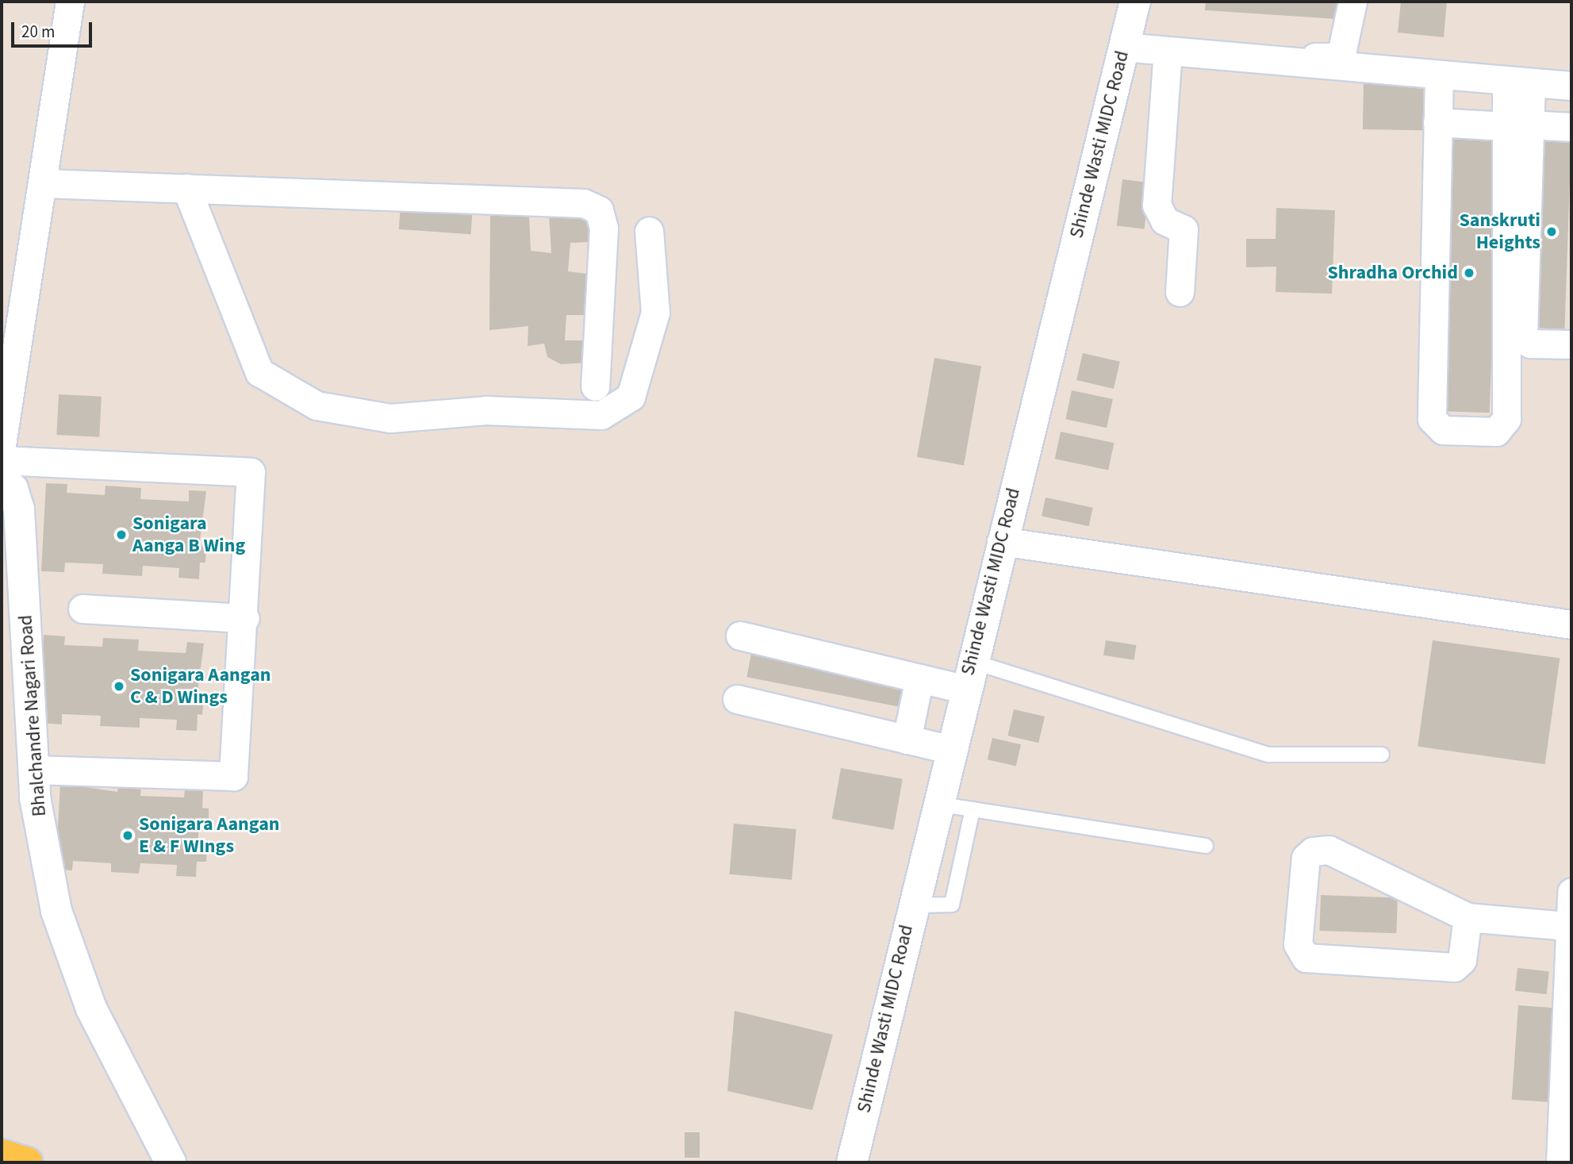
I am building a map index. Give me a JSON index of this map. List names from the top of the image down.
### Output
{
  "streets": {
    "street": ["Shinde Wasti MIDC Road", "Bhalchandre Nagari Road"]
  },
  "places": [
    "Sanskruti Heights",
    "Shradha Orchid",
    "Sonigara Aanga B Wing",
    "Sonigara Aangan C & D Wings",
    "Sonigara Aangan E & F WIngs"
  ],
  "scale_bar": "20 m"
}
